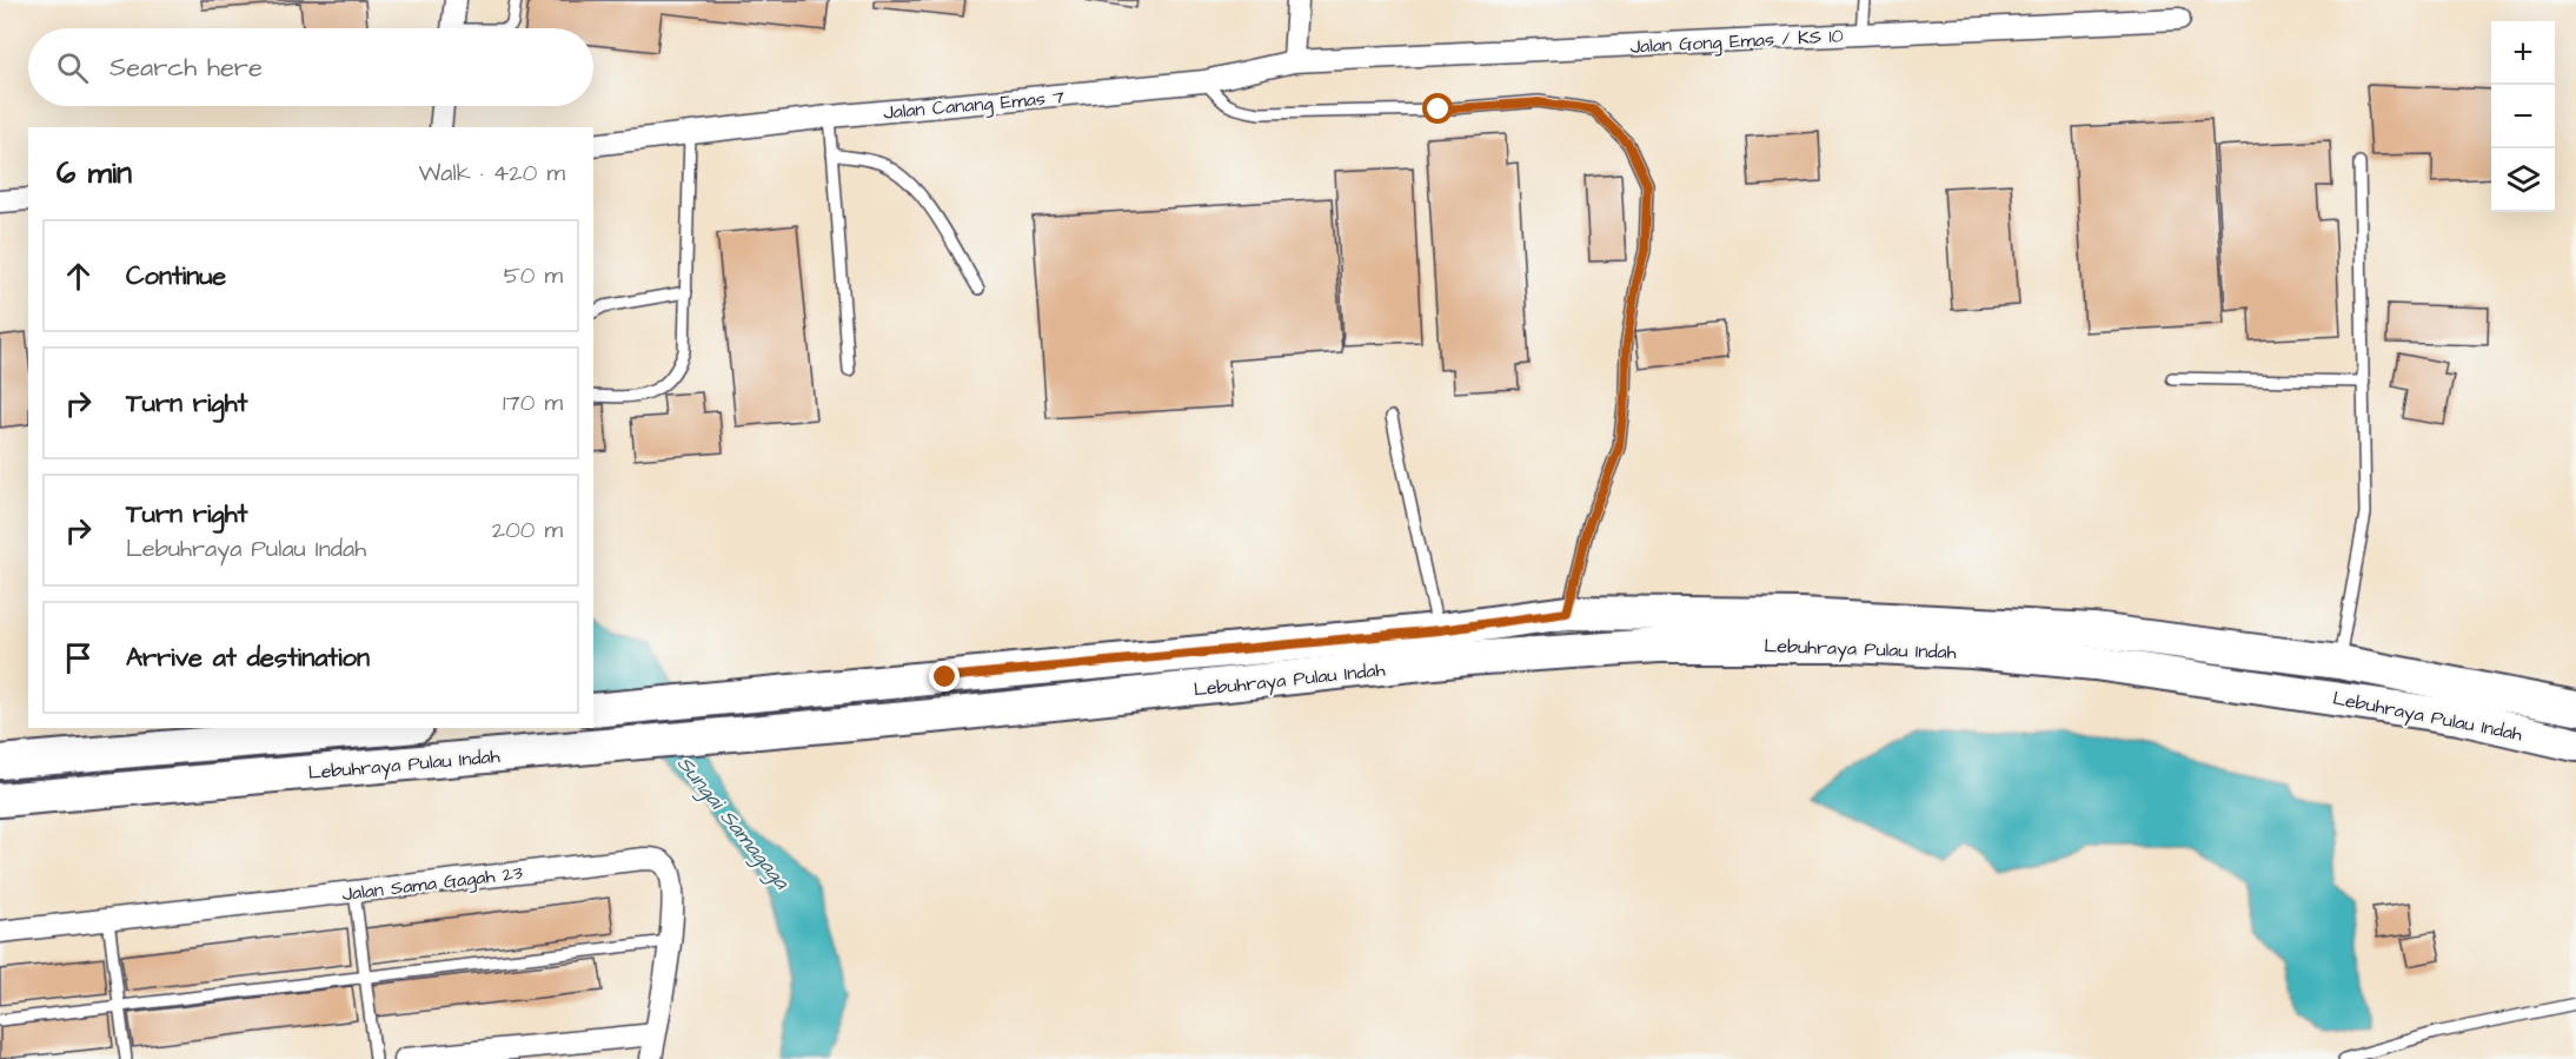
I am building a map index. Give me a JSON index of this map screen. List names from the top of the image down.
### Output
{
  "streets": {
    "main road": ["Lebuhraya Pulau Indah"],
    "street": ["Jalan Gong Emas / KS 10", "Jalan Canang Emas 7", "Jalan Sama Gagah 23"]
  },
  "crossings": [
    ["Jalan Gong Emas / KS 10", "Jalan Canang Emas 7"]
  ],
  "water": ["Sungai Samagaga"],
  "page": {
    "map_buttons": ["+", "−"],
    "search": "Search here",
    "heading": ["6 min", "Walk · 420 m"],
    "list": [
      ["Continue", "50 m"],
      ["Turn right", "170 m"],
      ["Turn right", "Lebuhraya Pulau Indah", "200 m"],
      "Arrive at destination"
    ]
  }
}
